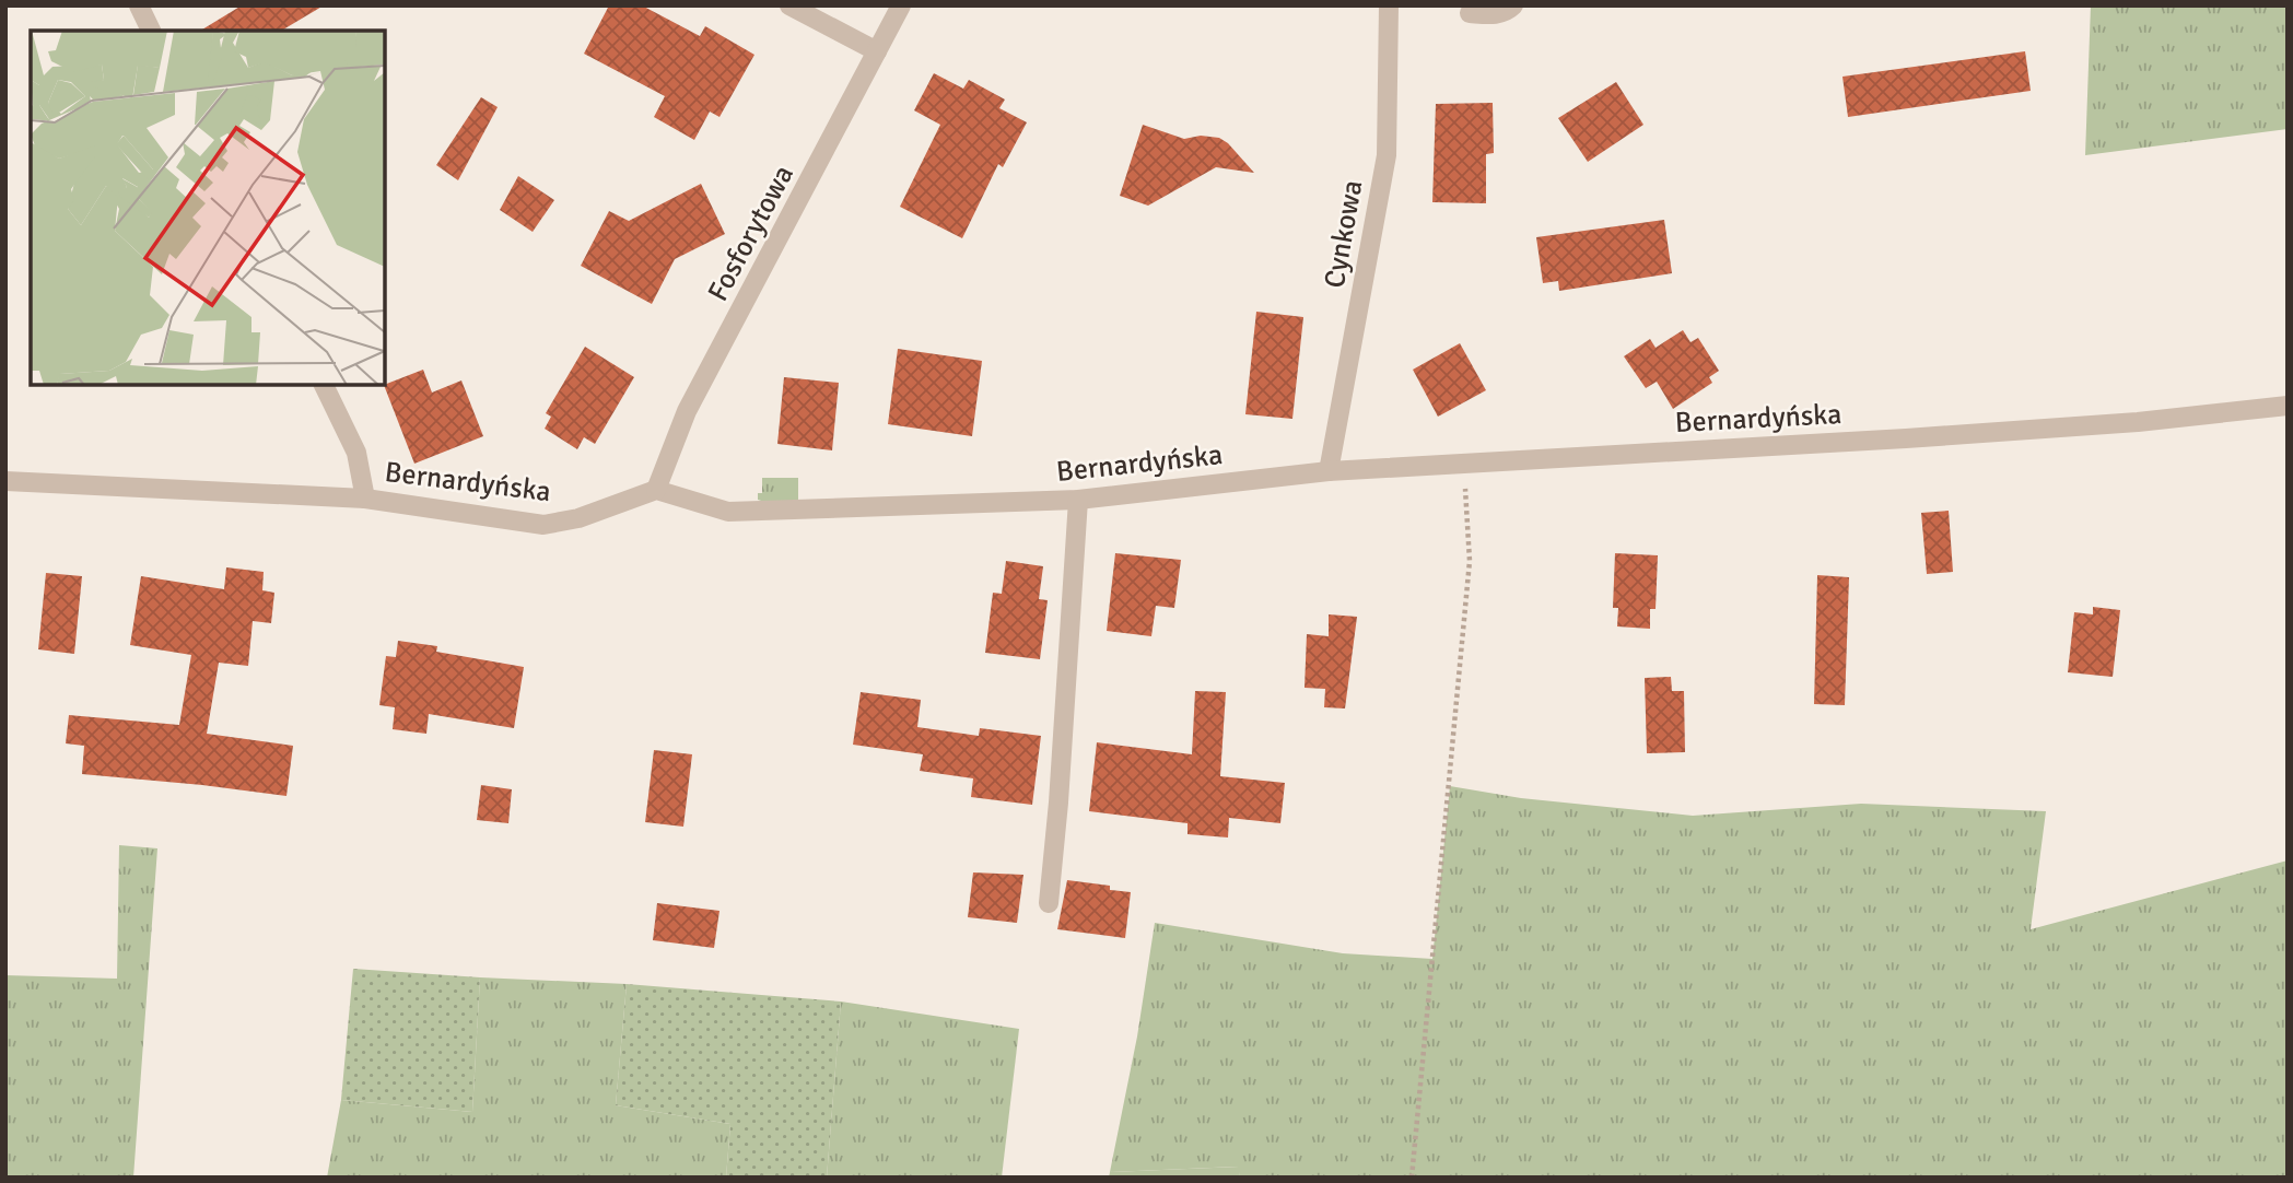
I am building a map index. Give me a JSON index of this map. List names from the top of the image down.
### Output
{
  "streets": {
    "street": ["Fosforytowa", "Cynkowa", "Bernardyńska"]
  },
  "crossings": [
    ["Fosforytowa", "Bernardyńska"],
    ["Cynkowa", "Bernardyńska"]
  ]
}
